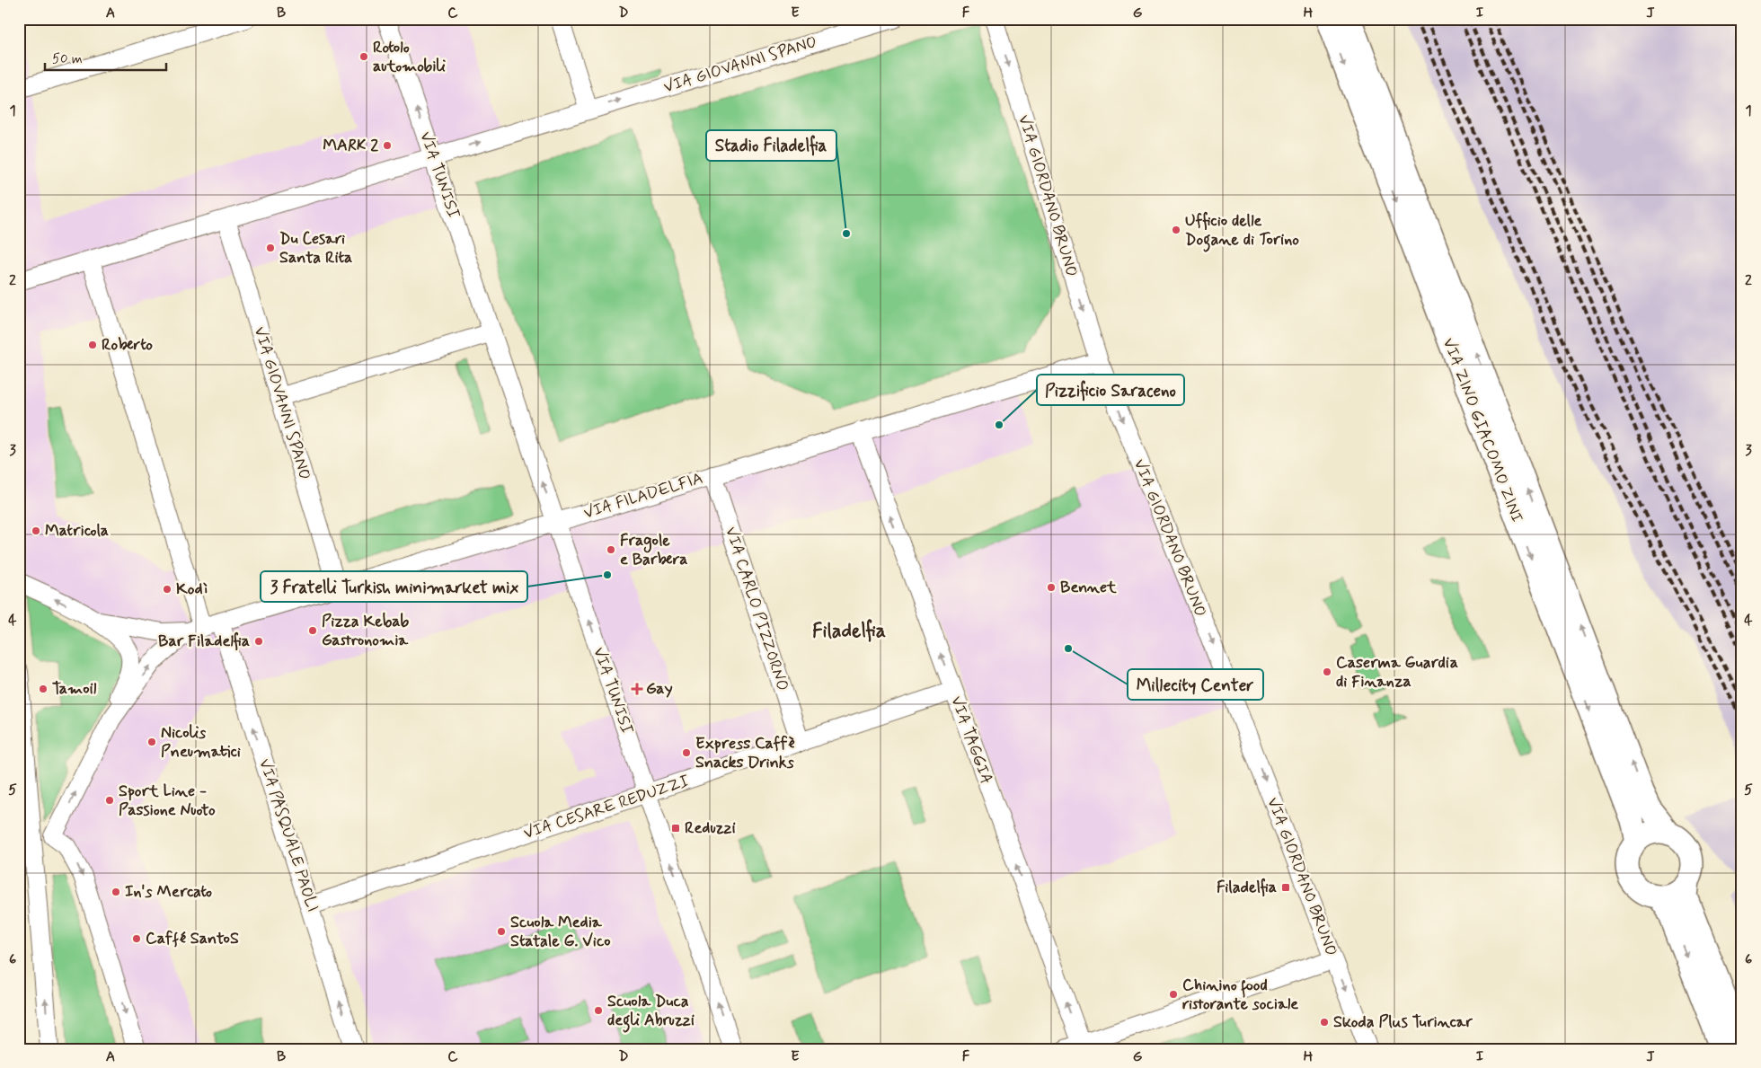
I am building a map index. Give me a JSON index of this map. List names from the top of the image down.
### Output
{
  "streets": {
    "street": [
      "VIA GIOVANNI SPANO",
      "VIA TUNISI",
      "VIA GIORDANO BRUNO",
      "VIA ZINO GIACOMO ZINI",
      "VIA FILADELFIA",
      "VIA CARLO PIZZORNO",
      "VIA TAGGIA",
      "VIA CESARE REDUZZI",
      "VIA PASQUALE PAOLI"
    ]
  },
  "crossings": [
    ["VIA GIOVANNI SPANO", "VIA TUNISI"],
    ["VIA GIOVANNI SPANO", "VIA FILADELFIA"],
    ["VIA TUNISI", "VIA FILADELFIA"],
    ["VIA TUNISI", "VIA CESARE REDUZZI"],
    ["VIA GIORDANO BRUNO", "VIA FILADELFIA"],
    ["VIA FILADELFIA", "VIA CARLO PIZZORNO"],
    ["VIA FILADELFIA", "VIA TAGGIA"],
    ["VIA FILADELFIA", "VIA PASQUALE PAOLI"],
    ["VIA CARLO PIZZORNO", "VIA CESARE REDUZZI"],
    ["VIA TAGGIA", "VIA CESARE REDUZZI"],
    ["VIA CESARE REDUZZI", "VIA PASQUALE PAOLI"]
  ],
  "one_way": [
    "VIA GIOVANNI SPANO",
    "VIA TUNISI",
    "VIA GIORDANO BRUNO",
    "VIA TAGGIA",
    "VIA PASQUALE PAOLI"
  ],
  "districts": ["Filadelfia"],
  "places": {
    "other": [
      "Rotolo automobili",
      "MARK 2",
      "Ufficio delle Dogane di Torino",
      "Stadio Filadelfia",
      "Du Cesari Santa Rita",
      "Roberto",
      "Pizzificio Saraceno",
      "Matricola",
      "Fragole e Barbera",
      "3 Fratelli Turkish minimarket mix",
      "Bennet",
      "Kodì",
      "Pizza Kebab Gastronomia",
      "Bar Filadelfia",
      "Millecity Center",
      "Caserma Guardia di Finanza",
      "Tamoil",
      "Nicolis Pneumatici",
      "Express Caffè Snacks Drinks",
      "Sport Line - Passione Nuoto",
      "In's Mercato",
      "Scuola Media Statale G. Vico",
      "Caffé SantoS",
      "Chinino food ristorante sociale",
      "Scuola Duca degli Abruzzi",
      "Skoda Plus Turincar"
    ],
    "health": ["Gay"],
    "transit": ["Reduzzi", "Filadelfia"]
  },
  "scale_bar": "50 m",
  "grid": {
    "columns": [
      "A",
      "B",
      "C",
      "D",
      "E",
      "F",
      "G",
      "H",
      "I",
      "J"
    ],
    "rows": [
      "1",
      "2",
      "3",
      "4",
      "5",
      "6"
    ]
  }
}
